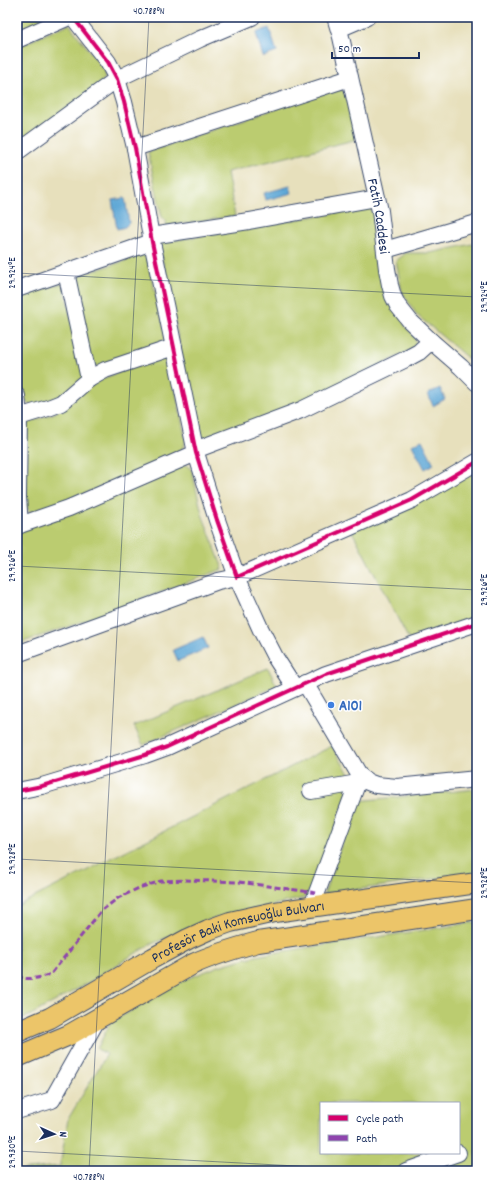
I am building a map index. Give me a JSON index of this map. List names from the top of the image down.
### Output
{
  "streets": {
    "main road": ["Profesör Baki Komsuoğlu Bulvarı"],
    "street": ["Fatih Caddesi"]
  },
  "places": ["A101"],
  "legend": ["Cycle path", "Path"],
  "scale_bar": "50 m",
  "north": "right",
  "coordinates": [
    "40.788°N",
    "29.924°E",
    "29.926°E",
    "29.928°E",
    "29.930°E"
  ]
}
